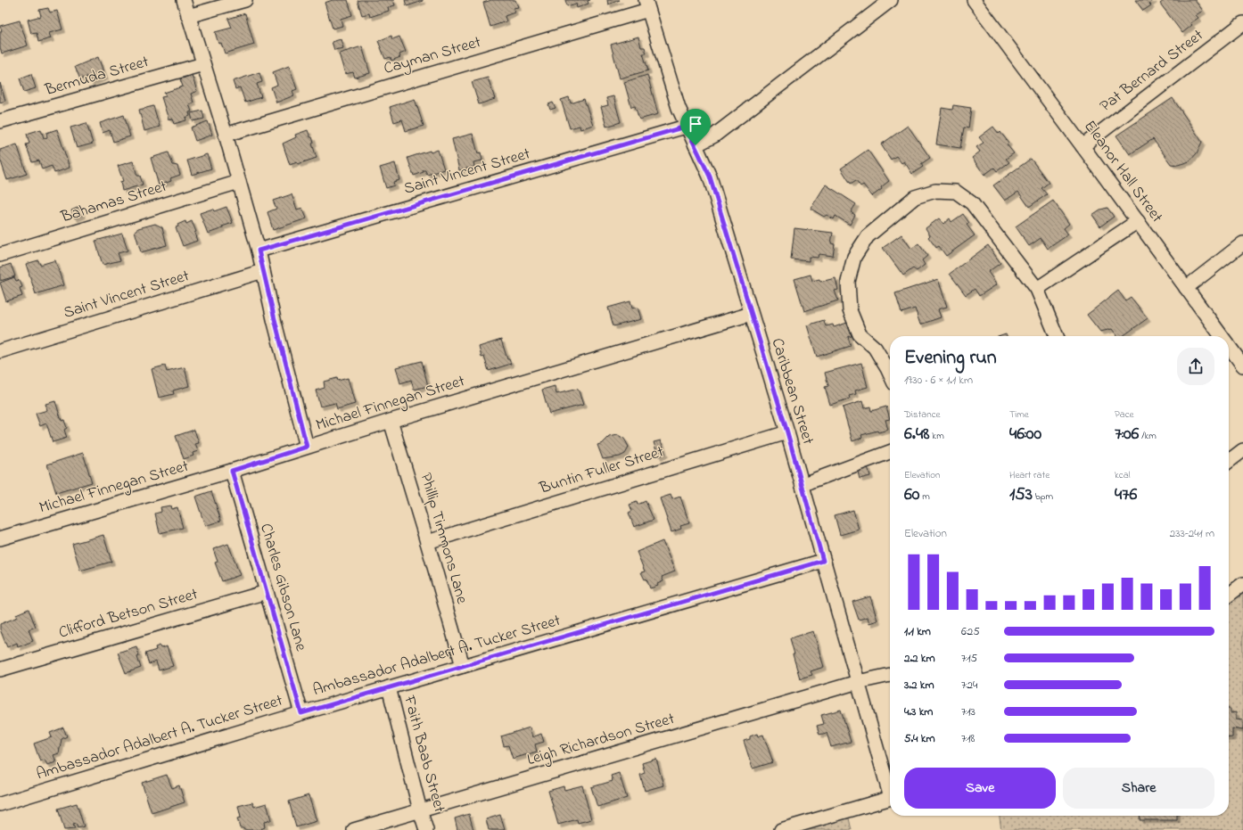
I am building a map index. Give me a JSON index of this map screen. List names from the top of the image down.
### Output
{
  "streets": {
    "street": [
      "Cayman Street",
      "Pat Bernard Street",
      "Bermuda Street",
      "Saint Vincent Street",
      "Eleanor Hall Street",
      "Bahamas Street",
      "Caribbean Street",
      "Michael Finnegan Street",
      "Buntin Fuller Street",
      "Phillip Timmons Lane",
      "Charles Gibson Lane",
      "Clifford Betson Street",
      "Ambassador Adalbert A. Tucker Street",
      "Leigh Richardson Street",
      "Faith Baab Street"
    ]
  },
  "crossings": [
    ["Cayman Street", "Caribbean Street"],
    ["Pat Bernard Street", "Eleanor Hall Street"],
    ["Saint Vincent Street", "Caribbean Street"],
    ["Caribbean Street", "Michael Finnegan Street"],
    ["Caribbean Street", "Buntin Fuller Street"],
    ["Caribbean Street", "Ambassador Adalbert A. Tucker Street"],
    ["Caribbean Street", "Leigh Richardson Street"],
    ["Michael Finnegan Street", "Phillip Timmons Lane"],
    ["Michael Finnegan Street", "Charles Gibson Lane"],
    ["Buntin Fuller Street", "Phillip Timmons Lane"],
    ["Phillip Timmons Lane", "Ambassador Adalbert A. Tucker Street"],
    ["Charles Gibson Lane", "Clifford Betson Street"],
    ["Charles Gibson Lane", "Ambassador Adalbert A. Tucker Street"],
    ["Ambassador Adalbert A. Tucker Street", "Faith Baab Street"],
    ["Leigh Richardson Street", "Faith Baab Street"]
  ],
  "page": {
    "heading": ["Evening run", "19:30 · 6 × 1.1 km"],
    "stats": [
      ["Distance", "6.48 km"],
      ["Time", "46:00"],
      ["Pace", "7:06 /km"],
      ["Elevation", "60 m"],
      ["Heart rate", "153 bpm"],
      ["kcal", "476"]
    ],
    "chart": ["Elevation", "233–241 m"],
    "list": [
      {
        "name": "1.1 km",
        "note": "6:25"
      },
      {
        "name": "2.2 km",
        "note": "7:15"
      },
      {
        "name": "3.2 km",
        "note": "7:24"
      },
      {
        "name": "4.3 km",
        "note": "7:13"
      },
      {
        "name": "5.4 km",
        "note": "7:18"
      }
    ],
    "buttons": ["Save", "Share"]
  }
}
